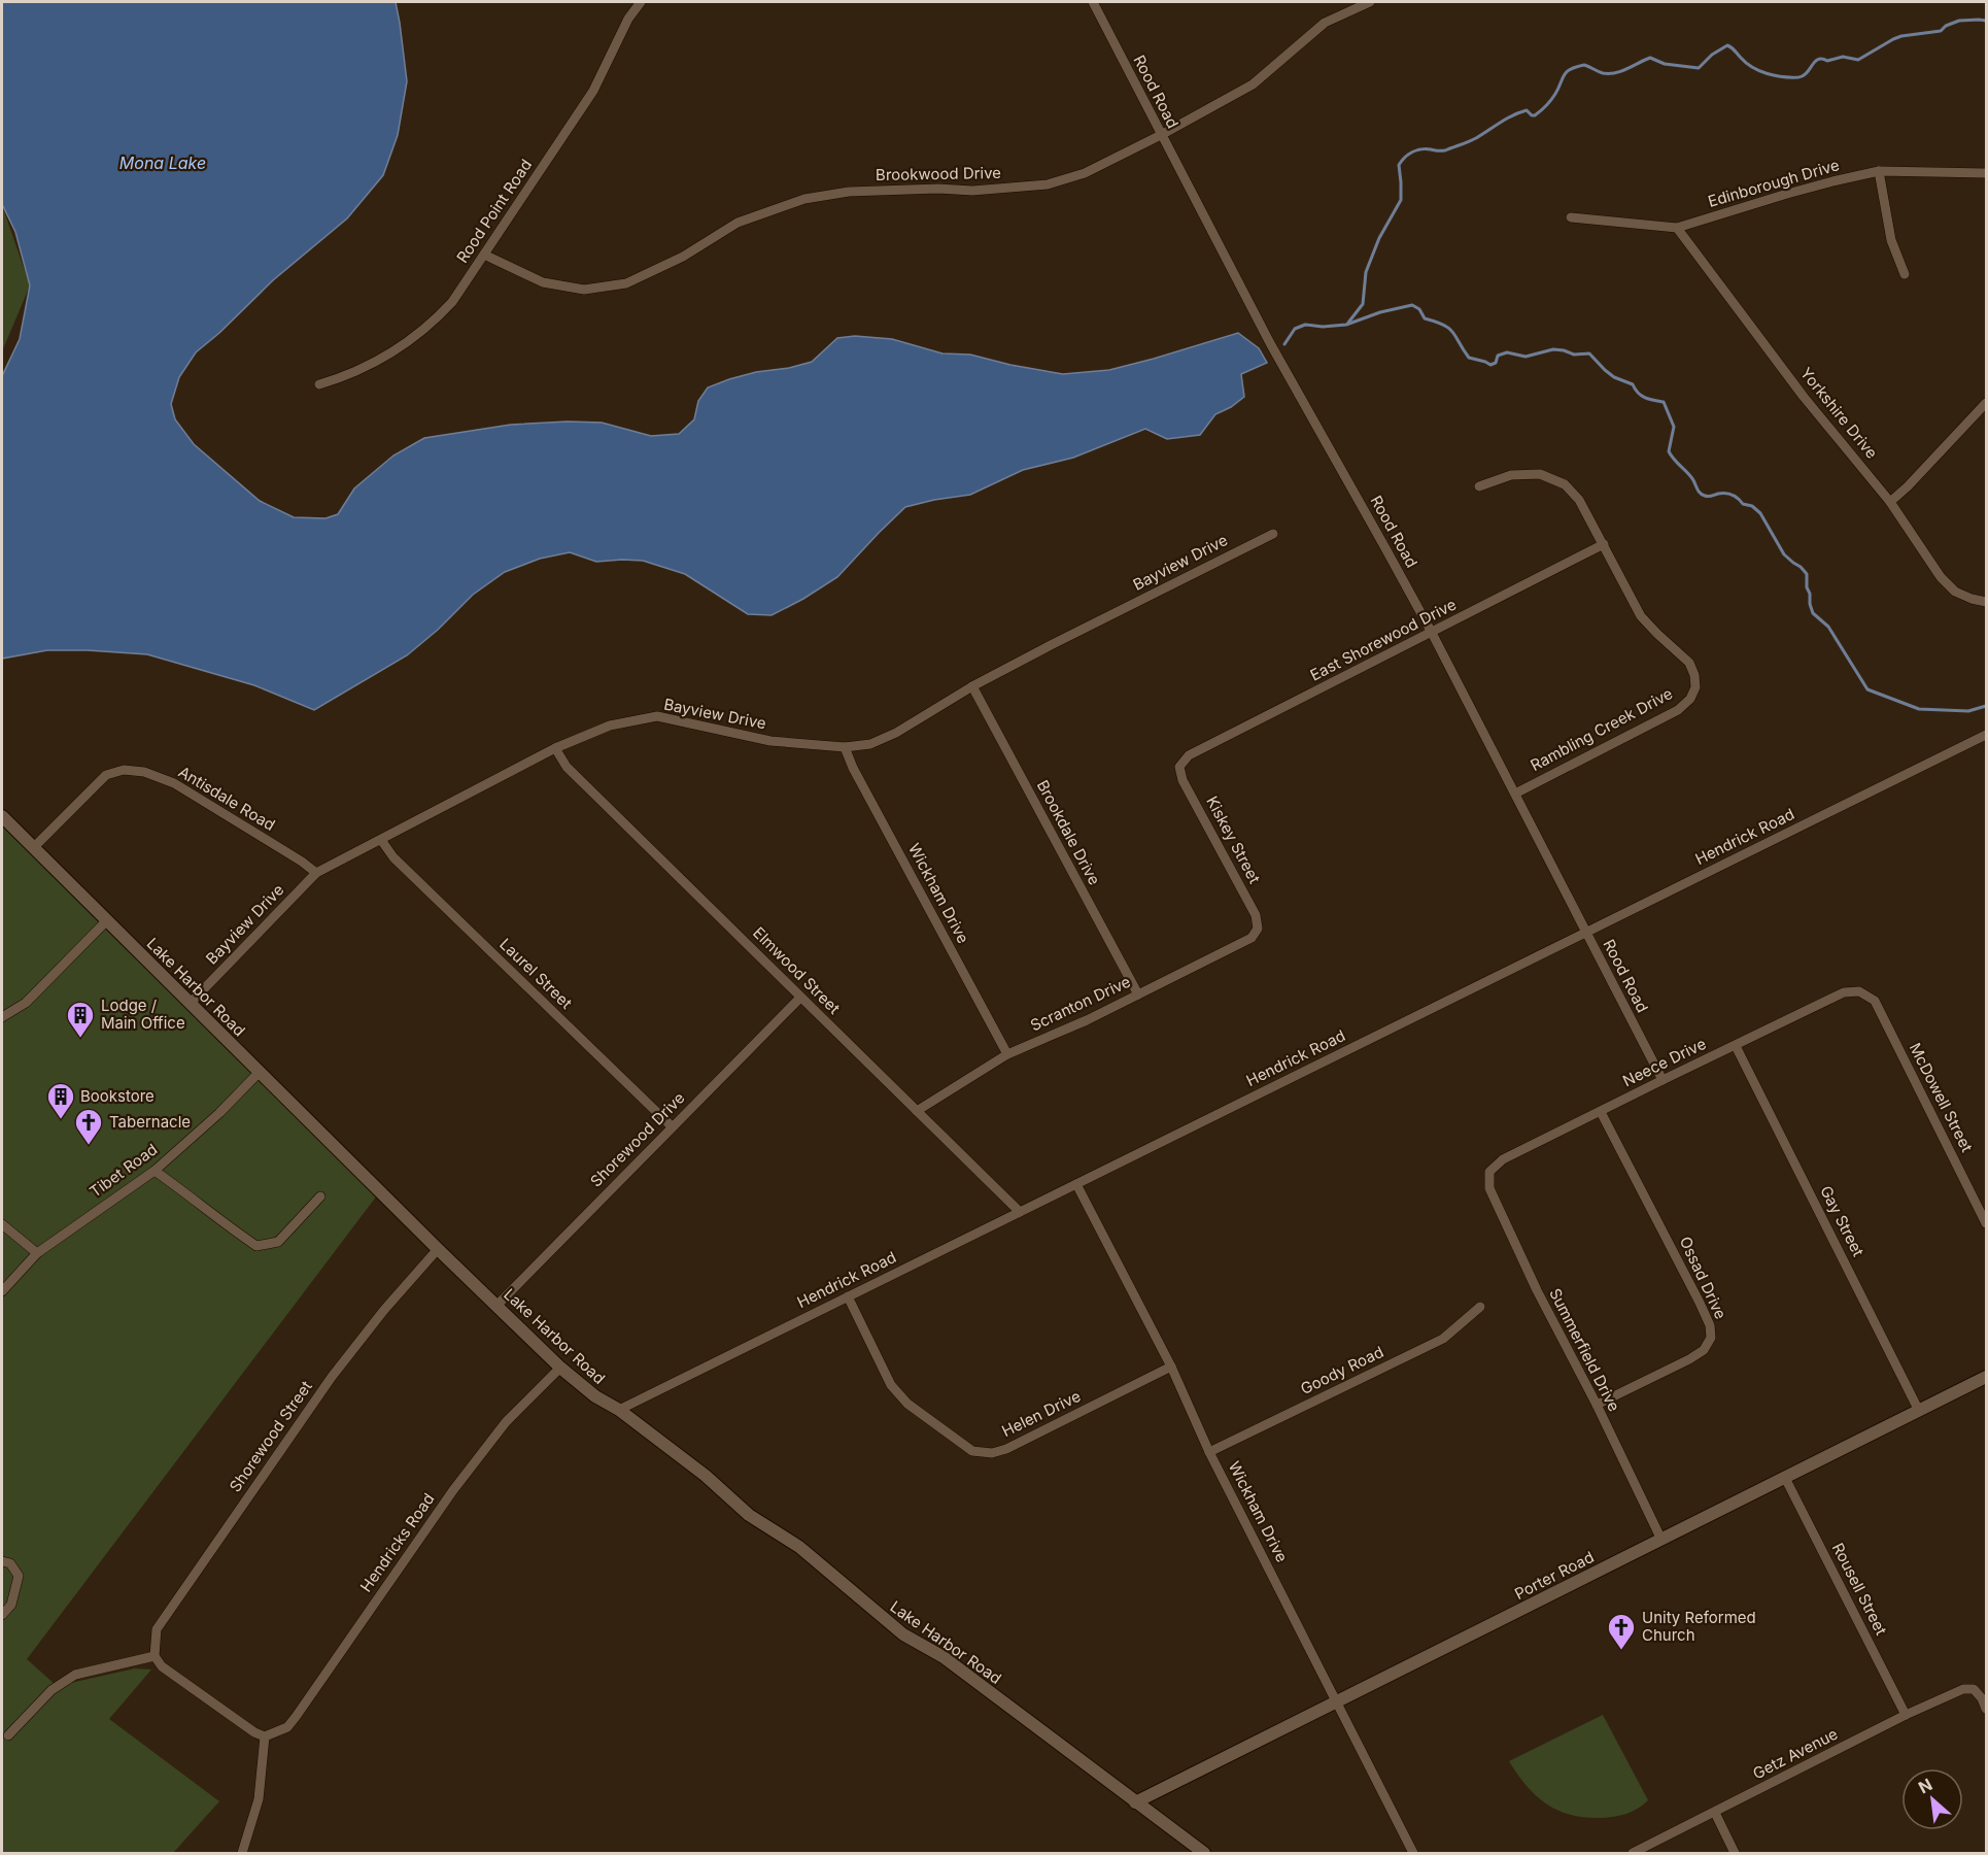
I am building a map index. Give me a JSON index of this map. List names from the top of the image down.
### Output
{
  "streets": {
    "street": [
      "Rood Road",
      "Brookwood Drive",
      "Edinborough Drive",
      "Rood Point Road",
      "Yorkshire Drive",
      "Bayview Drive",
      "East Shorewood Drive",
      "Rambling Creek Drive",
      "Antisdale Road",
      "Brookdale Drive",
      "Hendrick Road",
      "Kiskey Street",
      "Wickham Drive",
      "Elmwood Street",
      "Laurel Street",
      "Lake Harbor Road",
      "Scranton Drive",
      "Neece Drive",
      "McDowell Street",
      "Shorewood Drive",
      "Tibet Road",
      "Gay Street",
      "Ossad Drive",
      "Summerfield Drive",
      "Goody Road",
      "Helen Drive",
      "Shorewood Street",
      "Hendricks Road",
      "Porter Road",
      "Rousell Street",
      "Getz Avenue"
    ]
  },
  "crossings": [
    ["Rood Road", "Brookwood Drive"],
    ["Rood Road", "East Shorewood Drive"],
    ["Rood Road", "Rambling Creek Drive"],
    ["Rood Road", "Hendrick Road"],
    ["Rood Road", "Neece Drive"],
    ["Brookwood Drive", "Rood Point Road"],
    ["Edinborough Drive", "Yorkshire Drive"],
    ["Bayview Drive", "Antisdale Road"],
    ["Bayview Drive", "Brookdale Drive"],
    ["Bayview Drive", "Wickham Drive"],
    ["Bayview Drive", "Elmwood Street"],
    ["Bayview Drive", "Laurel Street"],
    ["Bayview Drive", "Lake Harbor Road"],
    ["East Shorewood Drive", "Rambling Creek Drive"],
    ["East Shorewood Drive", "Kiskey Street"],
    ["Antisdale Road", "Lake Harbor Road"],
    ["Brookdale Drive", "Scranton Drive"],
    ["Hendrick Road", "Wickham Drive"],
    ["Hendrick Road", "Elmwood Street"],
    ["Hendrick Road", "Lake Harbor Road"],
    ["Hendrick Road", "Helen Drive"],
    ["Kiskey Street", "Scranton Drive"],
    ["Wickham Drive", "Scranton Drive"],
    ["Wickham Drive", "Goody Road"],
    ["Wickham Drive", "Helen Drive"],
    ["Wickham Drive", "Porter Road"],
    ["Elmwood Street", "Scranton Drive"],
    ["Elmwood Street", "Shorewood Drive"],
    ["Laurel Street", "Shorewood Drive"],
    ["Lake Harbor Road", "Shorewood Drive"],
    ["Lake Harbor Road", "Tibet Road"],
    ["Lake Harbor Road", "Shorewood Street"],
    ["Lake Harbor Road", "Hendricks Road"],
    ["Lake Harbor Road", "Porter Road"],
    ["Neece Drive", "McDowell Street"],
    ["Neece Drive", "Gay Street"],
    ["Neece Drive", "Ossad Drive"],
    ["Neece Drive", "Summerfield Drive"],
    ["Gay Street", "Porter Road"],
    ["Ossad Drive", "Summerfield Drive"],
    ["Summerfield Drive", "Porter Road"],
    ["Porter Road", "Rousell Street"],
    ["Rousell Street", "Getz Avenue"]
  ],
  "water": ["Mona Lake"],
  "places": {
    "building": ["Lodge / Main Office", "Bookstore"],
    "church": ["Tabernacle", "Unity Reformed Church"]
  },
  "north": "top left"
}
